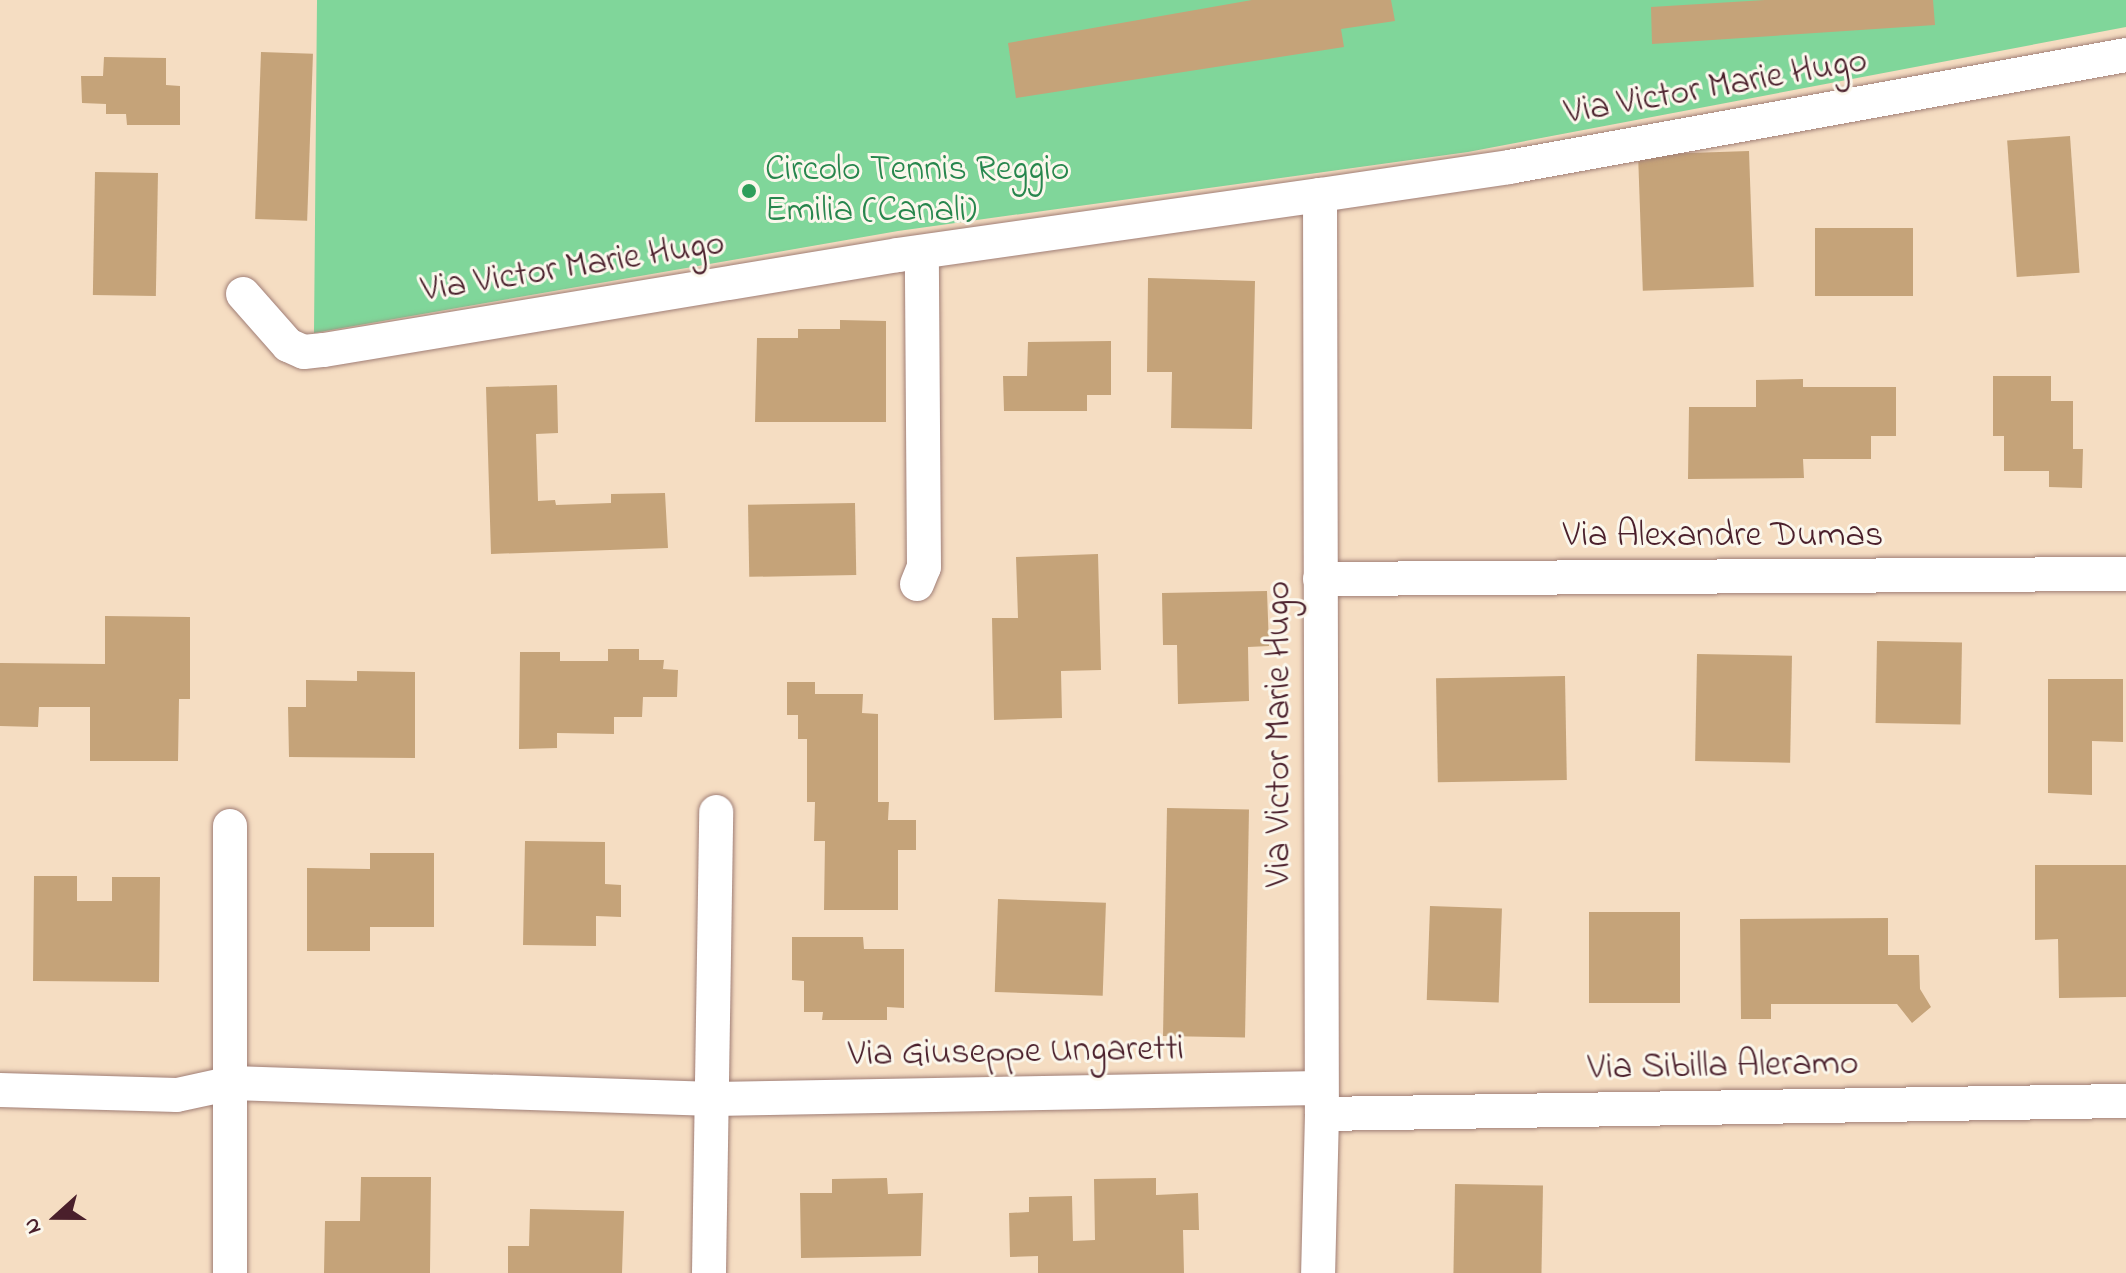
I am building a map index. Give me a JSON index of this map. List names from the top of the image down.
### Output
{
  "streets": {
    "street": [
      "Via Victor Marie Hugo",
      "Via Alexandre Dumas",
      "Via Giuseppe Ungaretti",
      "Via Sibilla Aleramo"
    ]
  },
  "crossings": [
    ["Via Victor Marie Hugo", "Via Alexandre Dumas"],
    ["Via Victor Marie Hugo", "Via Giuseppe Ungaretti"],
    ["Via Victor Marie Hugo", "Via Sibilla Aleramo"],
    ["Via Giuseppe Ungaretti", "Via Sibilla Aleramo"]
  ],
  "places": ["Circolo Tennis Reggio Emilia (Canali)"],
  "north": "left"
}
